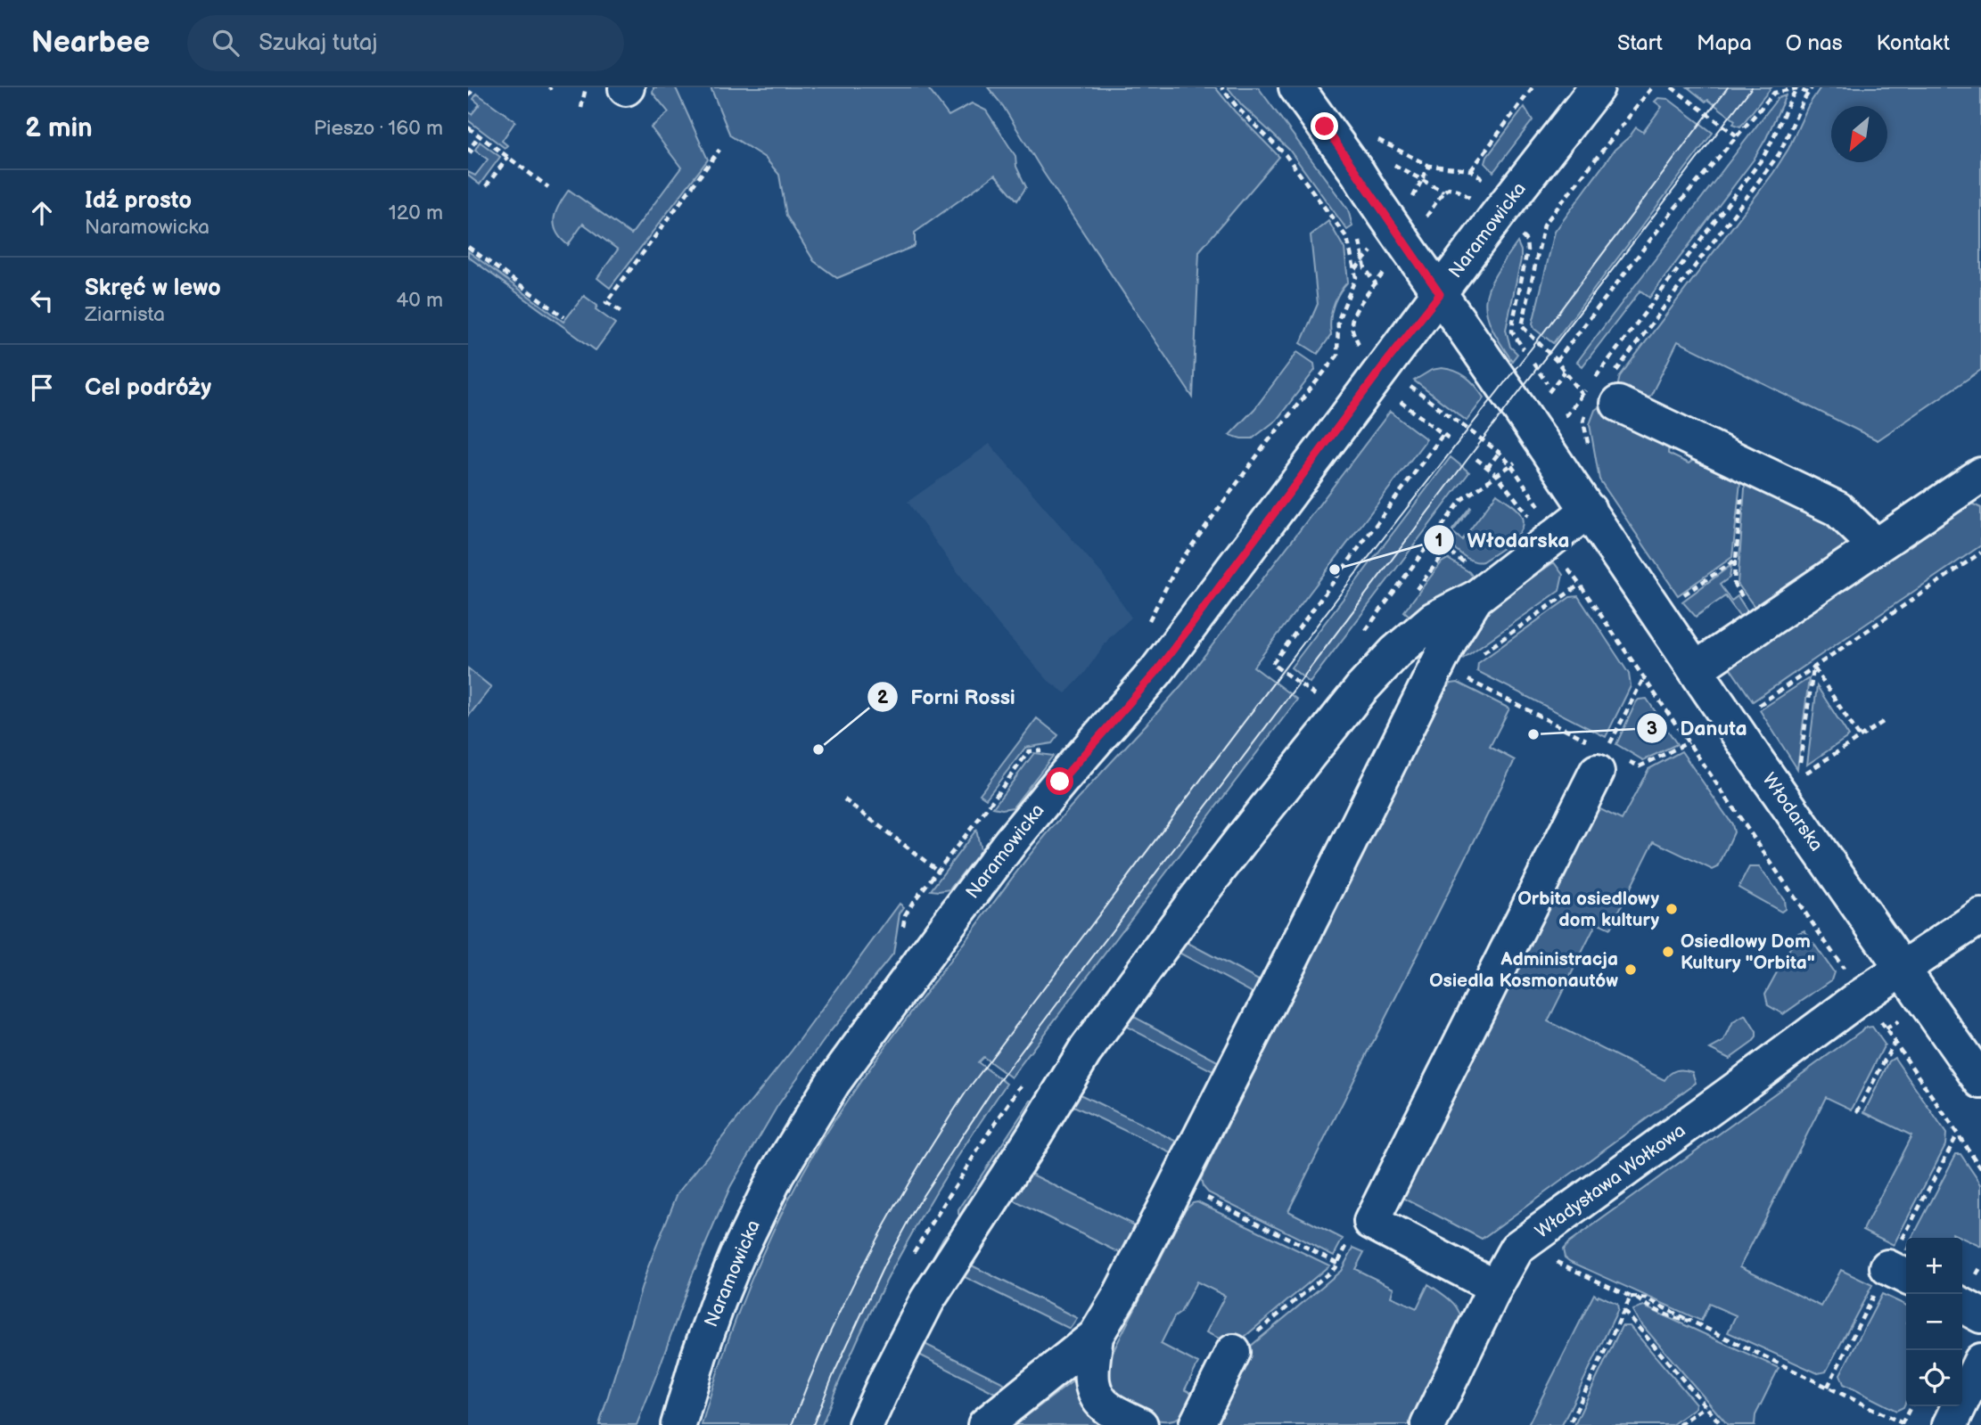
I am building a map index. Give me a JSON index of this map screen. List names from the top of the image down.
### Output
{
  "streets": {
    "street": ["Naramowicka", "Włodarska", "Władysława Wołkowa"]
  },
  "crossings": [
    ["Naramowicka", "Włodarska"],
    ["Włodarska", "Władysława Wołkowa"]
  ],
  "places": [
    "Włodarska",
    "Danuta",
    "Forni Rossi",
    "Orbita osiedlowy dom kultury",
    "Osiedlowy Dom Kultury \"Orbita\"",
    "Administracja Osiedla Kosmonautów"
  ],
  "north": "bottom left",
  "page": {
    "header": "Nearbee",
    "search": "Szukaj tutaj",
    "nav": [
      "Start",
      "Mapa",
      "O nas",
      "Kontakt"
    ],
    "heading": ["2 min", "Pieszo · 160 m"],
    "list": [
      ["Idź prosto", "Naramowicka", "120 m"],
      ["Skręć w lewo", "Ziarnista", "40 m"],
      "Cel podróży"
    ],
    "map_buttons": ["+", "−"]
  }
}
